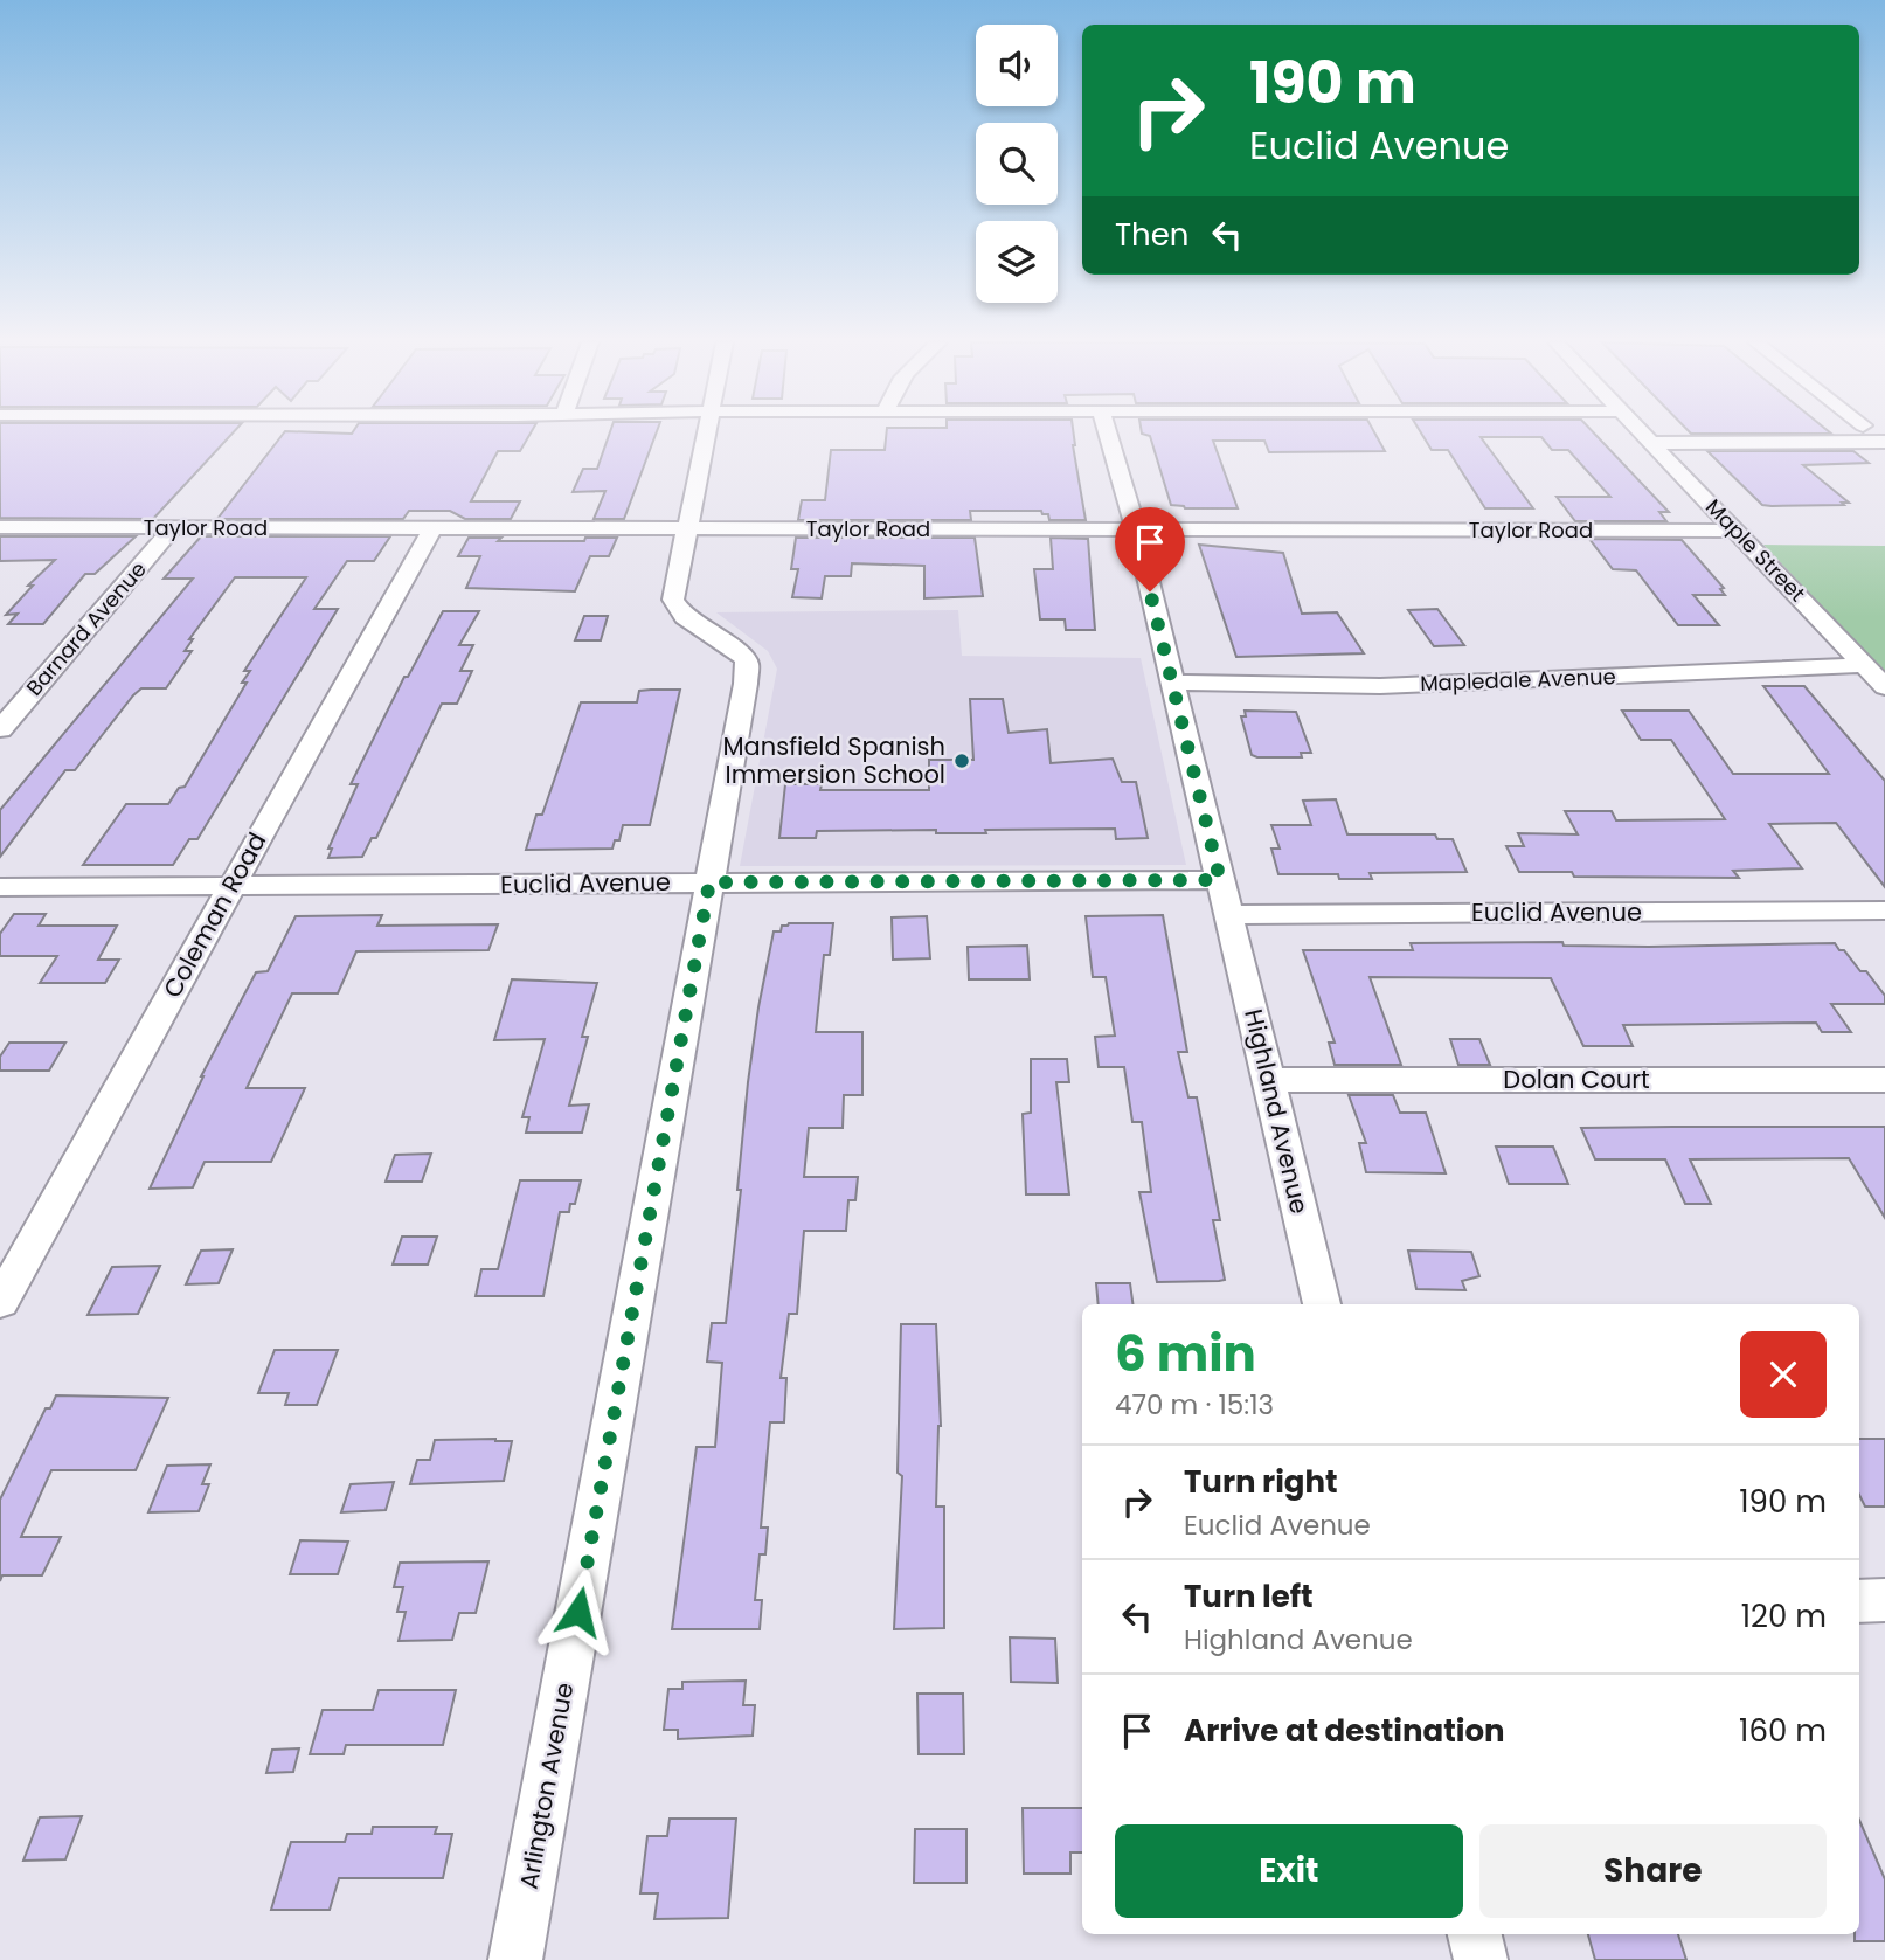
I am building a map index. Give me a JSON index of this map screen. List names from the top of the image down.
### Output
{
  "streets": {
    "street": [
      "Taylor Road",
      "Maple Street",
      "Barnard Avenue",
      "Mapledale Avenue",
      "Euclid Avenue",
      "Coleman Road",
      "Dolan Court",
      "Highland Avenue",
      "Arlington Avenue"
    ]
  },
  "crossings": [
    ["Taylor Road", "Maple Street"],
    ["Taylor Road", "Barnard Avenue"],
    ["Taylor Road", "Coleman Road"],
    ["Taylor Road", "Arlington Avenue"],
    ["Maple Street", "Mapledale Avenue"],
    ["Euclid Avenue", "Coleman Road"],
    ["Euclid Avenue", "Highland Avenue"],
    ["Euclid Avenue", "Arlington Avenue"],
    ["Dolan Court", "Highland Avenue"]
  ],
  "places": ["Mansfield Spanish Immersion School"],
  "page": {
    "turn": ["190 m", "Euclid Avenue"],
    "then": "Then",
    "heading": ["6 min", "470 m · 15:13"],
    "list": [
      {
        "name": "Turn right",
        "note": "Euclid Avenue",
        "value": "190 m"
      },
      {
        "name": "Turn left",
        "note": "Highland Avenue",
        "value": "120 m"
      },
      {
        "name": "Arrive at destination",
        "value": "160 m"
      }
    ],
    "buttons": ["Exit", "Share"]
  }
}
